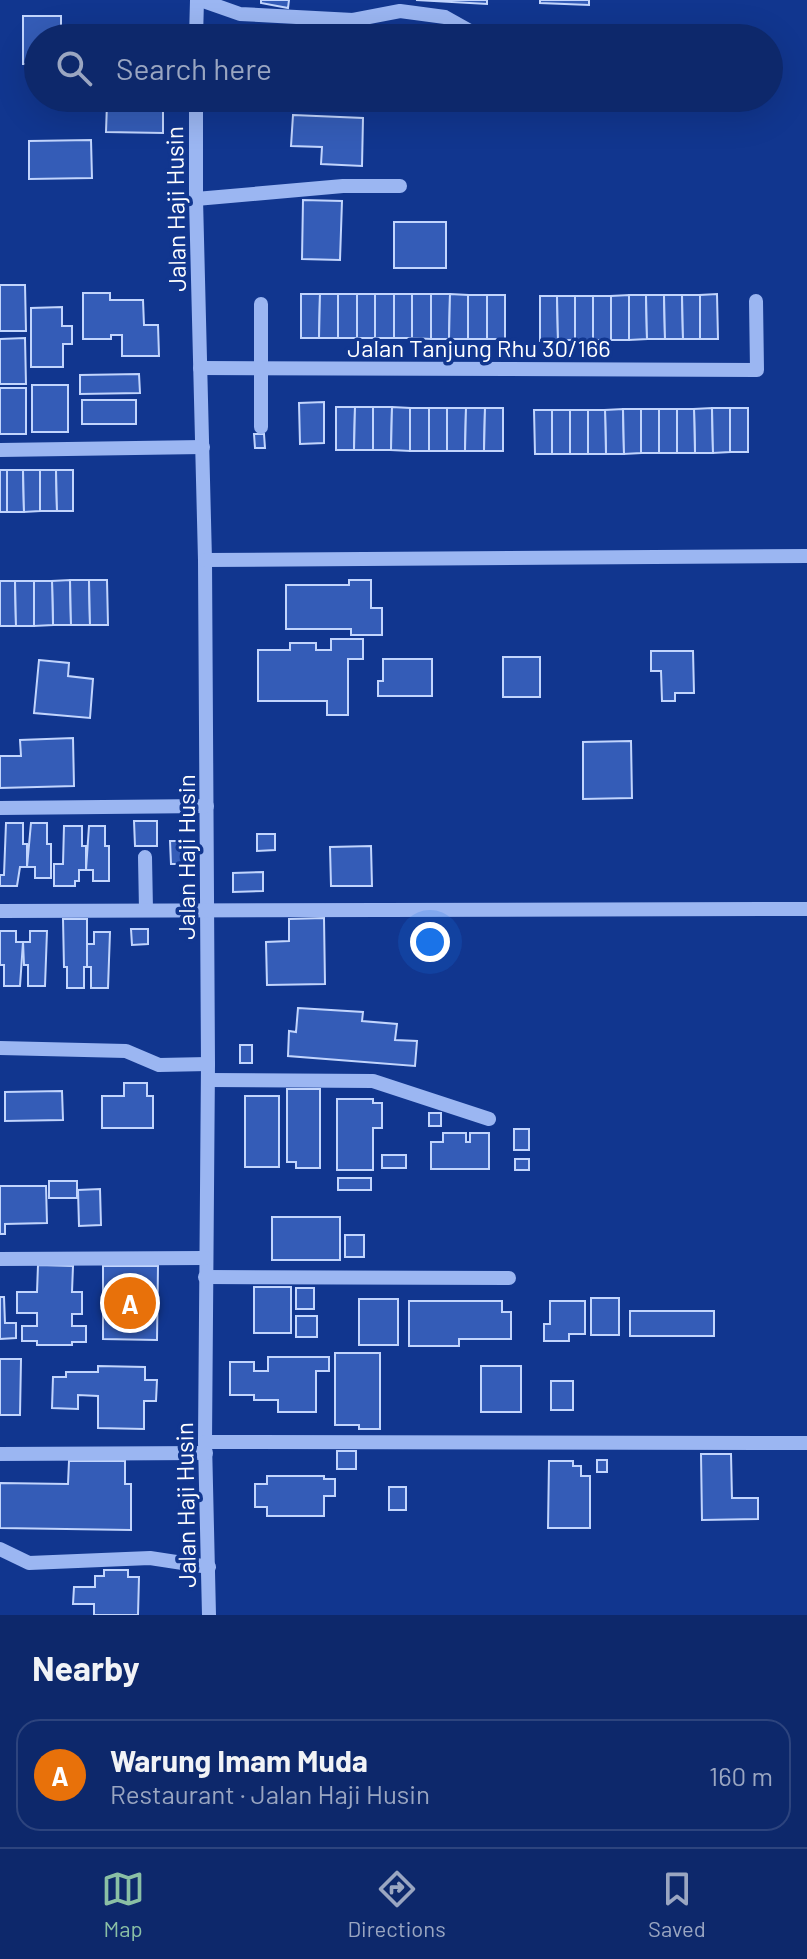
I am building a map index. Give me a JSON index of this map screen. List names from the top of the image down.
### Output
{
  "streets": {
    "street": ["Jalan Haji Husin", "Jalan Tanjung Rhu 30/166"]
  },
  "crossings": [
    ["Jalan Haji Husin", "Jalan Tanjung Rhu 30/166"]
  ],
  "page": {
    "search": "Search here",
    "pins": "A",
    "heading": "Nearby",
    "list": [
      {
        "mark": "A",
        "name": "Warung Imam Muda",
        "note": "Restaurant · Jalan Haji Husin",
        "value": "160 m"
      }
    ],
    "nav": ["Map", "Directions", "Saved"]
  }
}
